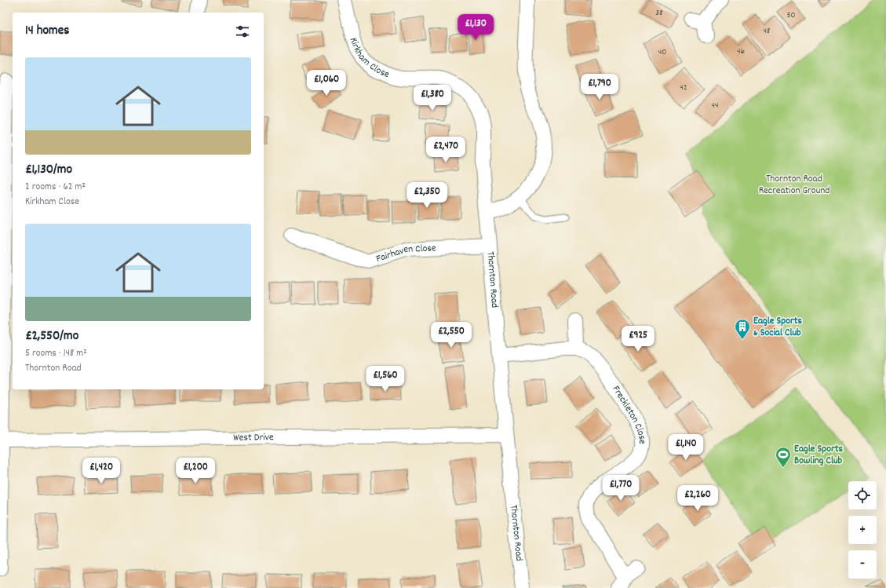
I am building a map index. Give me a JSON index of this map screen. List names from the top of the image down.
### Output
{
  "streets": {
    "street": [
      "Kirkham Close",
      "Fairhaven Close",
      "Thornton Road",
      "Freckleton Close",
      "West Drive"
    ]
  },
  "crossings": [
    ["Kirkham Close", "Thornton Road"],
    ["Fairhaven Close", "Thornton Road"],
    ["Thornton Road", "Freckleton Close"],
    ["Thornton Road", "West Drive"]
  ],
  "parks": ["Thornton Road Recreation Ground"],
  "places": {
    "building": ["Eagle Sports & Social Club"],
    "sports": ["Eagle Sports Bowling Club"]
  },
  "house_numbers": [
    "38",
    "50",
    "48",
    "46",
    "40",
    "42",
    "44"
  ],
  "page": {
    "heading": "14 homes",
    "price": [
      "£1,130",
      "£1,060",
      "£1,790",
      "£1,380",
      "£2,470",
      "£2,350",
      "£2,550",
      "£925",
      "£1,560",
      "£1,140",
      "£1,420",
      "£1,200",
      "£1,770",
      "£2,260"
    ],
    "list": [
      {
        "name": "£1,130/mo",
        "note": "2 rooms · 62 m² · Kirkham Close"
      },
      {
        "name": "£2,550/mo",
        "note": "5 rooms · 148 m² · Thornton Road"
      }
    ],
    "map_buttons": ["+", "−"]
  }
}
